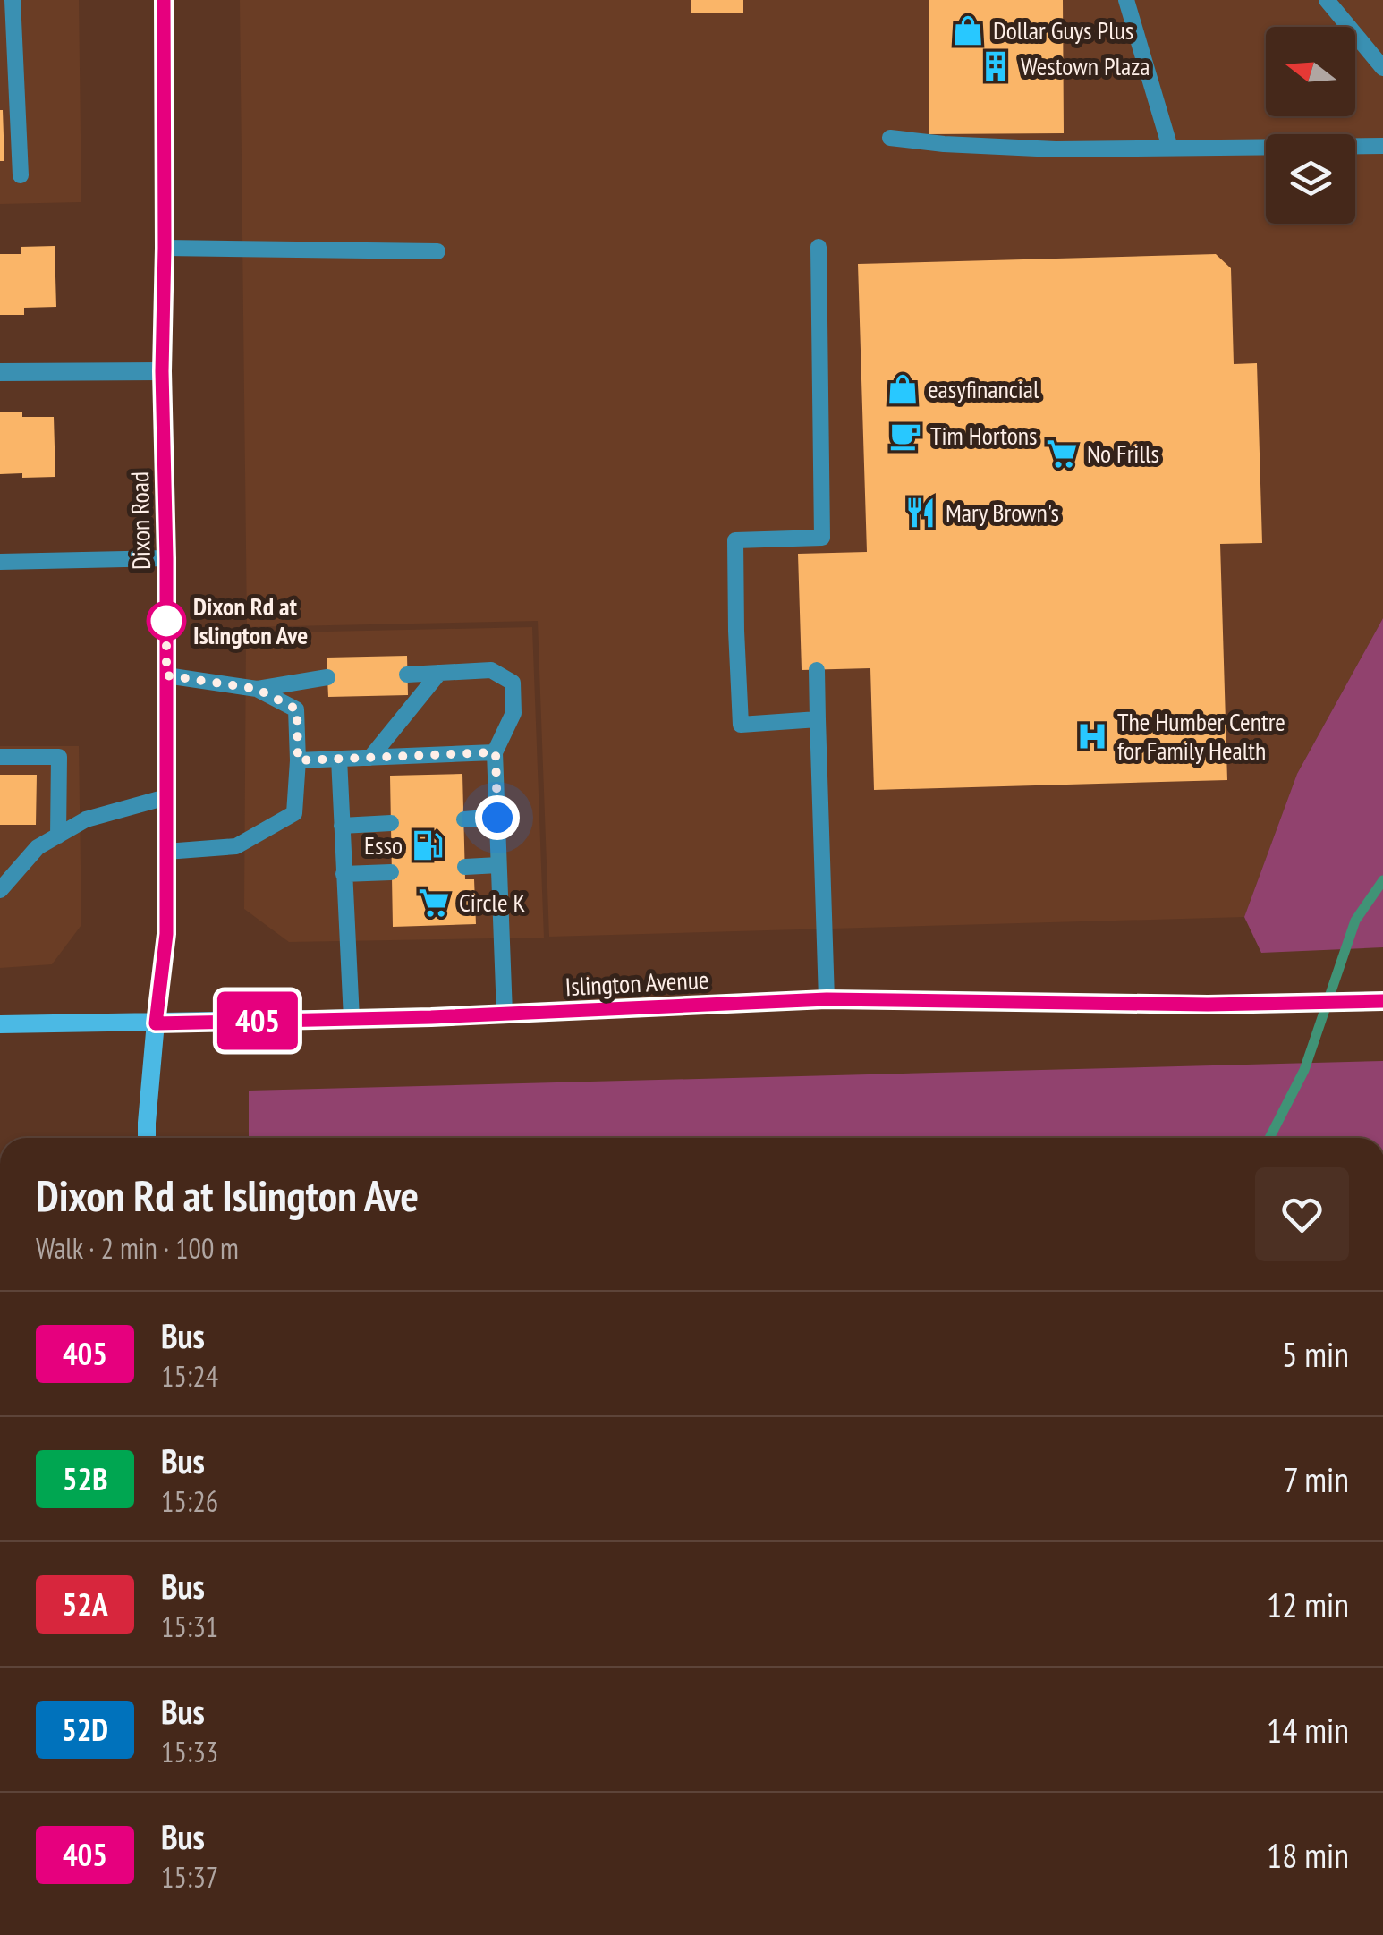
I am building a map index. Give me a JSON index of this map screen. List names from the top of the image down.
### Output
{
  "streets": {
    "main road": ["Dixon Road", "Islington Avenue"]
  },
  "crossings": [
    ["Dixon Road", "Islington Avenue"]
  ],
  "places": {
    "shop": ["Dollar Guys Plus", "easyfinancial"],
    "building": ["Westown Plaza"],
    "cafe": ["Tim Hortons"],
    "supermarket": ["No Frills", "Circle K"],
    "restaurant": ["Mary Brown's"],
    "other": ["Dixon Rd at Islington Ave"],
    "hospital": ["The Humber Centre for Family Health"],
    "fuel station": ["Esso"]
  },
  "lines": ["bus line 405"],
  "north": "left",
  "page": {
    "on_map": "405",
    "heading": ["Dixon Rd at Islington Ave", "Walk · 2 min · 100 m"],
    "list": [
      {
        "mark": "405",
        "name": "Bus",
        "note": "15:24",
        "value": "5 min"
      },
      {
        "mark": "52B",
        "name": "Bus",
        "note": "15:26",
        "value": "7 min"
      },
      {
        "mark": "52A",
        "name": "Bus",
        "note": "15:31",
        "value": "12 min"
      },
      {
        "mark": "52D",
        "name": "Bus",
        "note": "15:33",
        "value": "14 min"
      },
      {
        "mark": "405",
        "name": "Bus",
        "note": "15:37",
        "value": "18 min"
      }
    ]
  }
}
